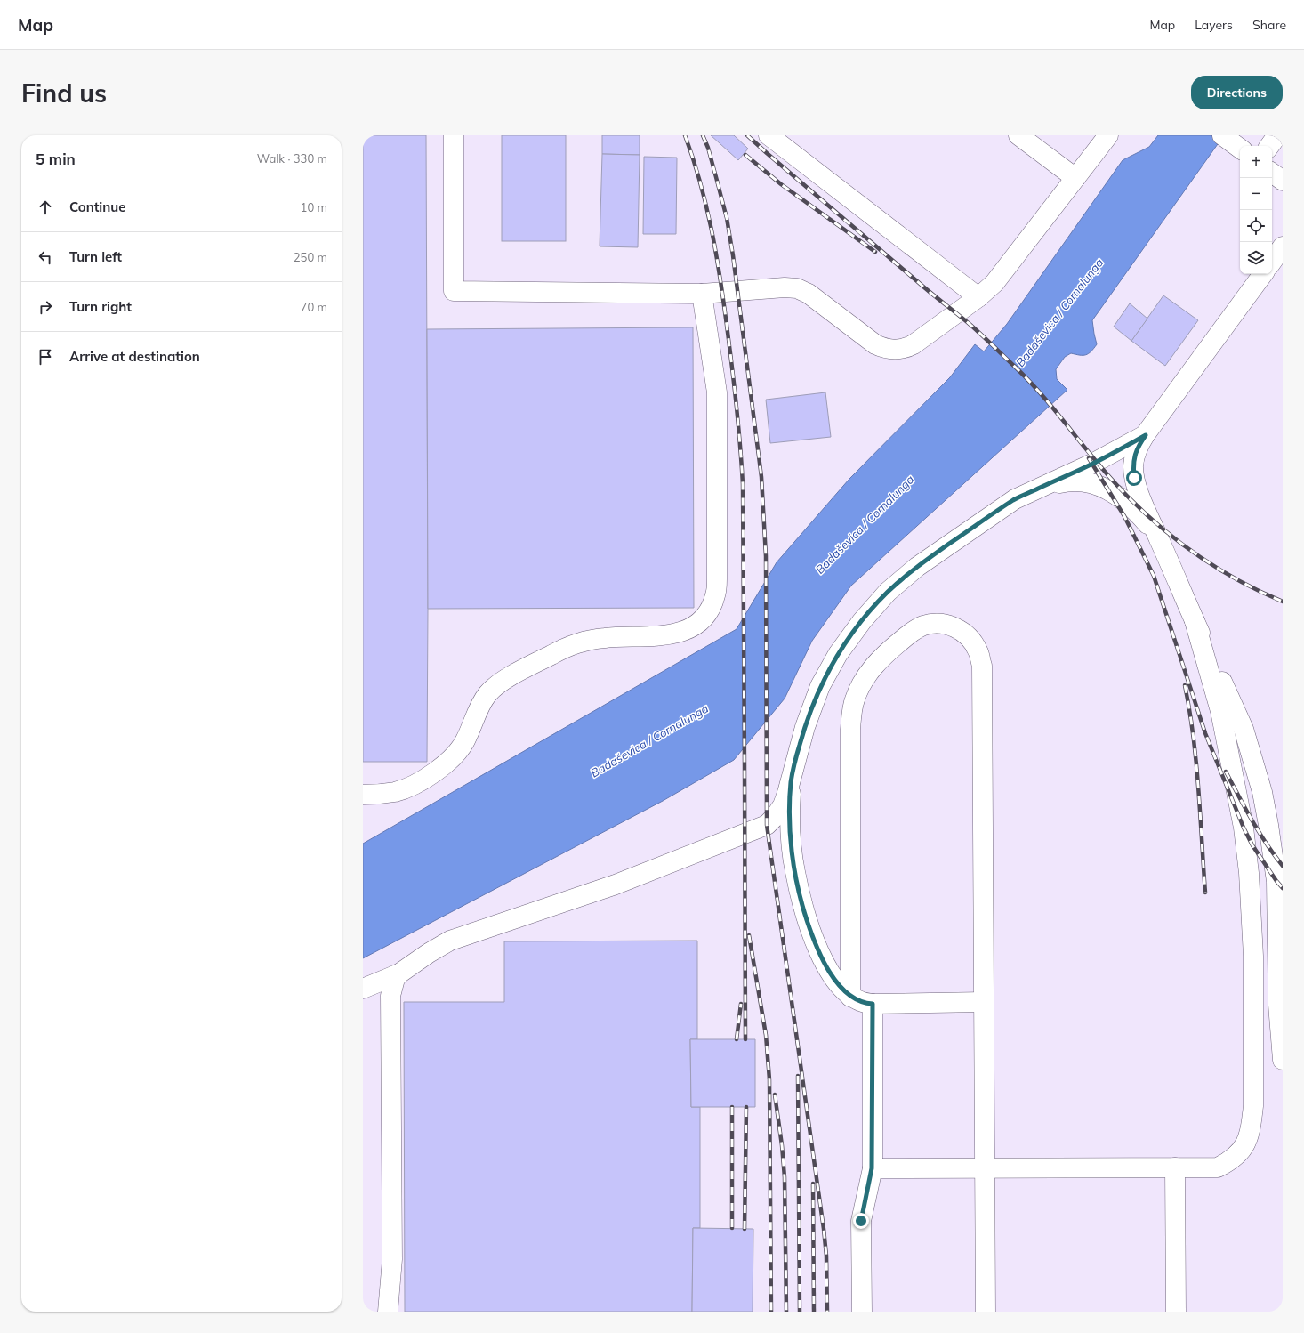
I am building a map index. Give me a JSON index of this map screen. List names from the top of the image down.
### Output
{
  "water": ["Badaševica / Cornalunga"],
  "page": {
    "header": "Map",
    "nav": ["Map", "Layers", "Share"],
    "buttons": "Directions",
    "title": "Find us",
    "heading": ["5 min", "Walk · 330 m"],
    "map_buttons": ["+", "−"],
    "list": [
      ["Continue", "10 m"],
      ["Turn left", "250 m"],
      ["Turn right", "70 m"],
      "Arrive at destination"
    ]
  }
}
